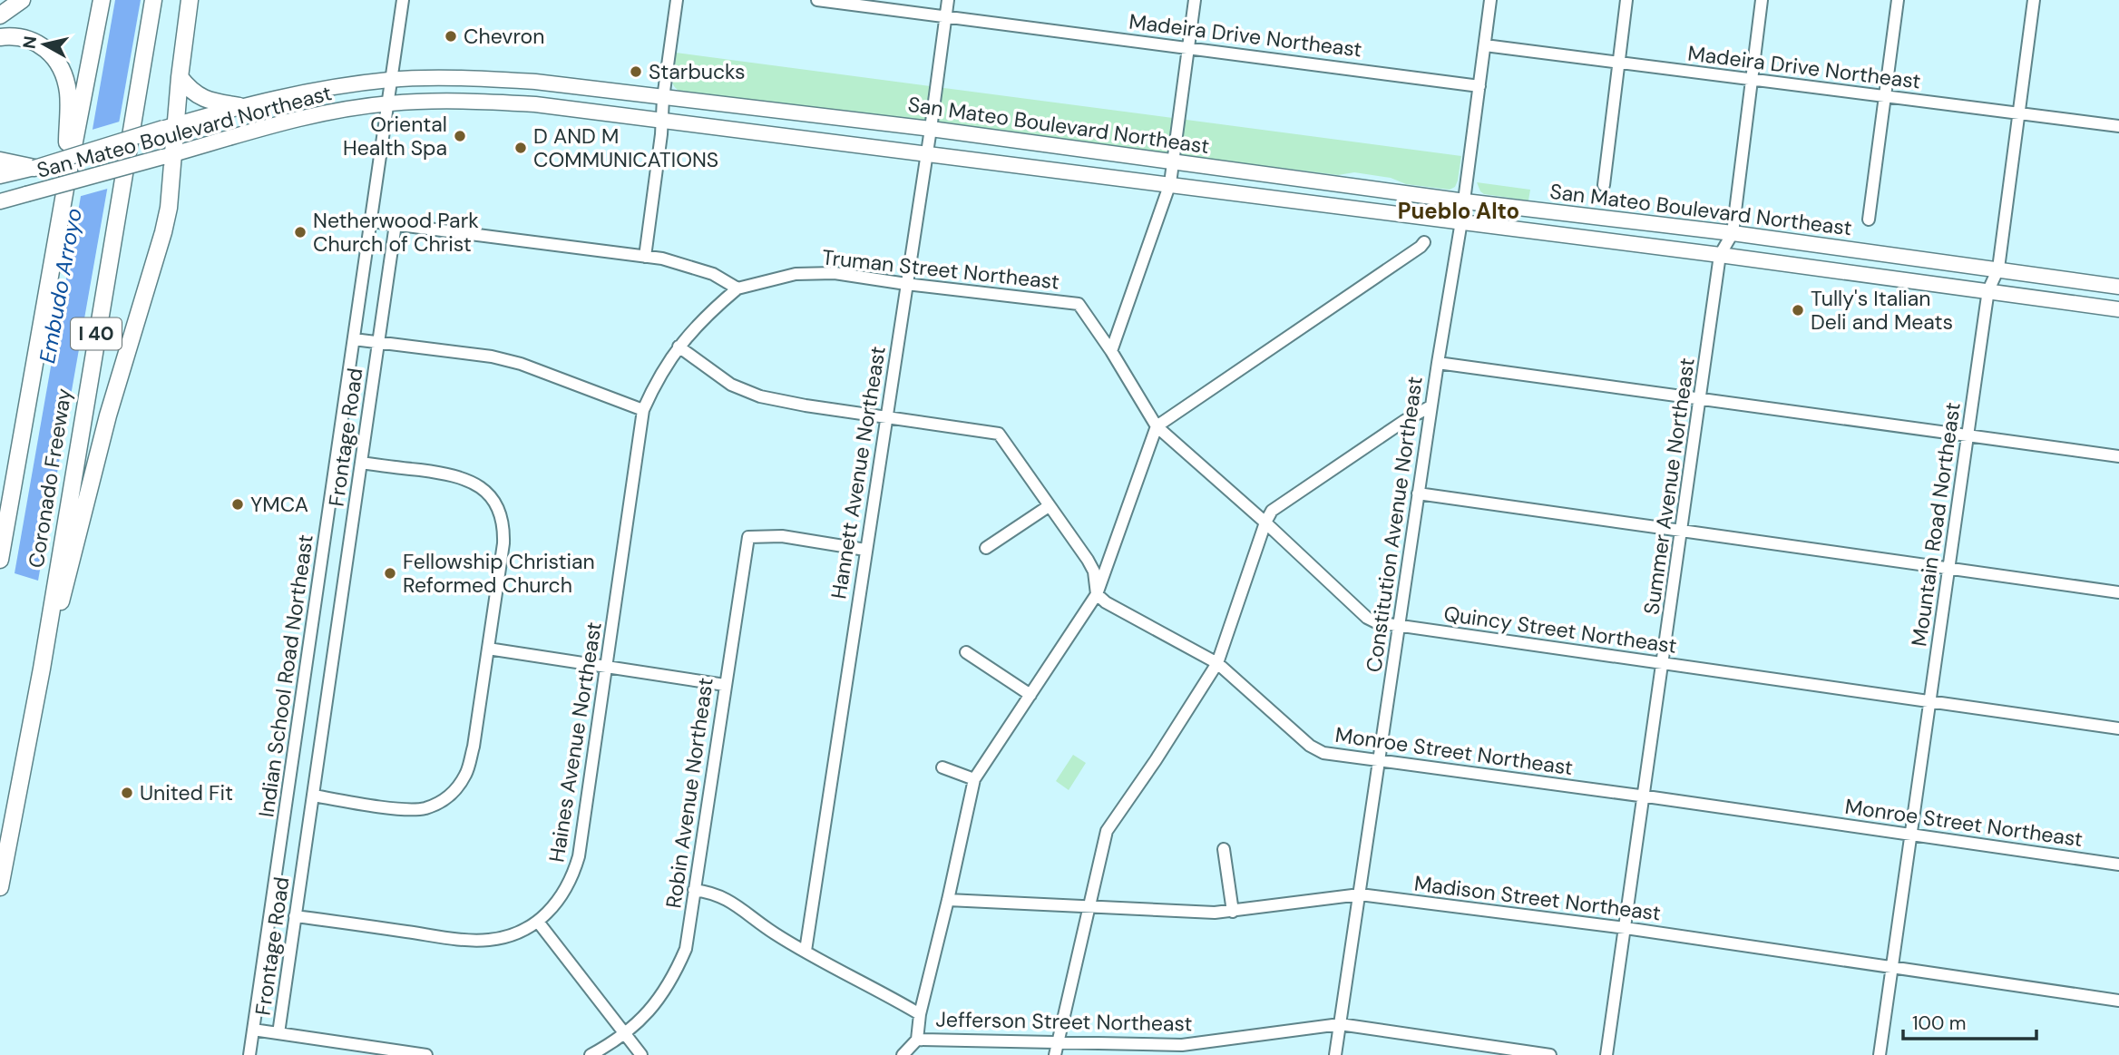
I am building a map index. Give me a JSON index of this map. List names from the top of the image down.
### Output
{
  "streets": {
    "highway": ["I 40", "Coronado Freeway"],
    "main road": ["San Mateo Boulevard Northeast"],
    "street": [
      "Madeira Drive Northeast",
      "Truman Street Northeast",
      "Frontage Road",
      "Hannett Avenue Northeast",
      "Summer Avenue Northeast",
      "Constitution Avenue Northeast",
      "Mountain Road Northeast",
      "Quincy Street Northeast",
      "Indian School Road Northeast",
      "Haines Avenue Northeast",
      "Monroe Street Northeast",
      "Robin Avenue Northeast",
      "Madison Street Northeast",
      "Jefferson Street Northeast"
    ]
  },
  "crossings": [
    ["Madeira Drive Northeast", "Hannett Avenue Northeast"],
    ["Madeira Drive Northeast", "Summer Avenue Northeast"],
    ["Madeira Drive Northeast", "Constitution Avenue Northeast"],
    ["Madeira Drive Northeast", "Mountain Road Northeast"],
    ["San Mateo Boulevard Northeast", "Hannett Avenue Northeast"],
    ["San Mateo Boulevard Northeast", "Summer Avenue Northeast"],
    ["San Mateo Boulevard Northeast", "Constitution Avenue Northeast"],
    ["San Mateo Boulevard Northeast", "Mountain Road Northeast"],
    ["San Mateo Boulevard Northeast", "Indian School Road Northeast"],
    ["Truman Street Northeast", "Hannett Avenue Northeast"],
    ["Truman Street Northeast", "Quincy Street Northeast"],
    ["Truman Street Northeast", "Haines Avenue Northeast"],
    ["Hannett Avenue Northeast", "Robin Avenue Northeast"],
    ["Hannett Avenue Northeast", "Jefferson Street Northeast"],
    ["Summer Avenue Northeast", "Quincy Street Northeast"],
    ["Summer Avenue Northeast", "Monroe Street Northeast"],
    ["Summer Avenue Northeast", "Madison Street Northeast"],
    ["Constitution Avenue Northeast", "Quincy Street Northeast"],
    ["Constitution Avenue Northeast", "Monroe Street Northeast"],
    ["Constitution Avenue Northeast", "Madison Street Northeast"],
    ["Constitution Avenue Northeast", "Jefferson Street Northeast"],
    ["Mountain Road Northeast", "Quincy Street Northeast"],
    ["Mountain Road Northeast", "Monroe Street Northeast"],
    ["Mountain Road Northeast", "Madison Street Northeast"],
    ["Robin Avenue Northeast", "Jefferson Street Northeast"]
  ],
  "districts": ["Pueblo Alto"],
  "water": ["Embudo Arroyo"],
  "places": [
    "Chevron",
    "Starbucks",
    "Oriental Health Spa",
    "D AND M COMMUNICATIONS",
    "Netherwood Park Church of Christ",
    "Tully's Italian Deli and Meats",
    "YMCA",
    "Fellowship Christian Reformed Church",
    "United Fit"
  ],
  "scale_bar": "100 m",
  "north": "left"
}
